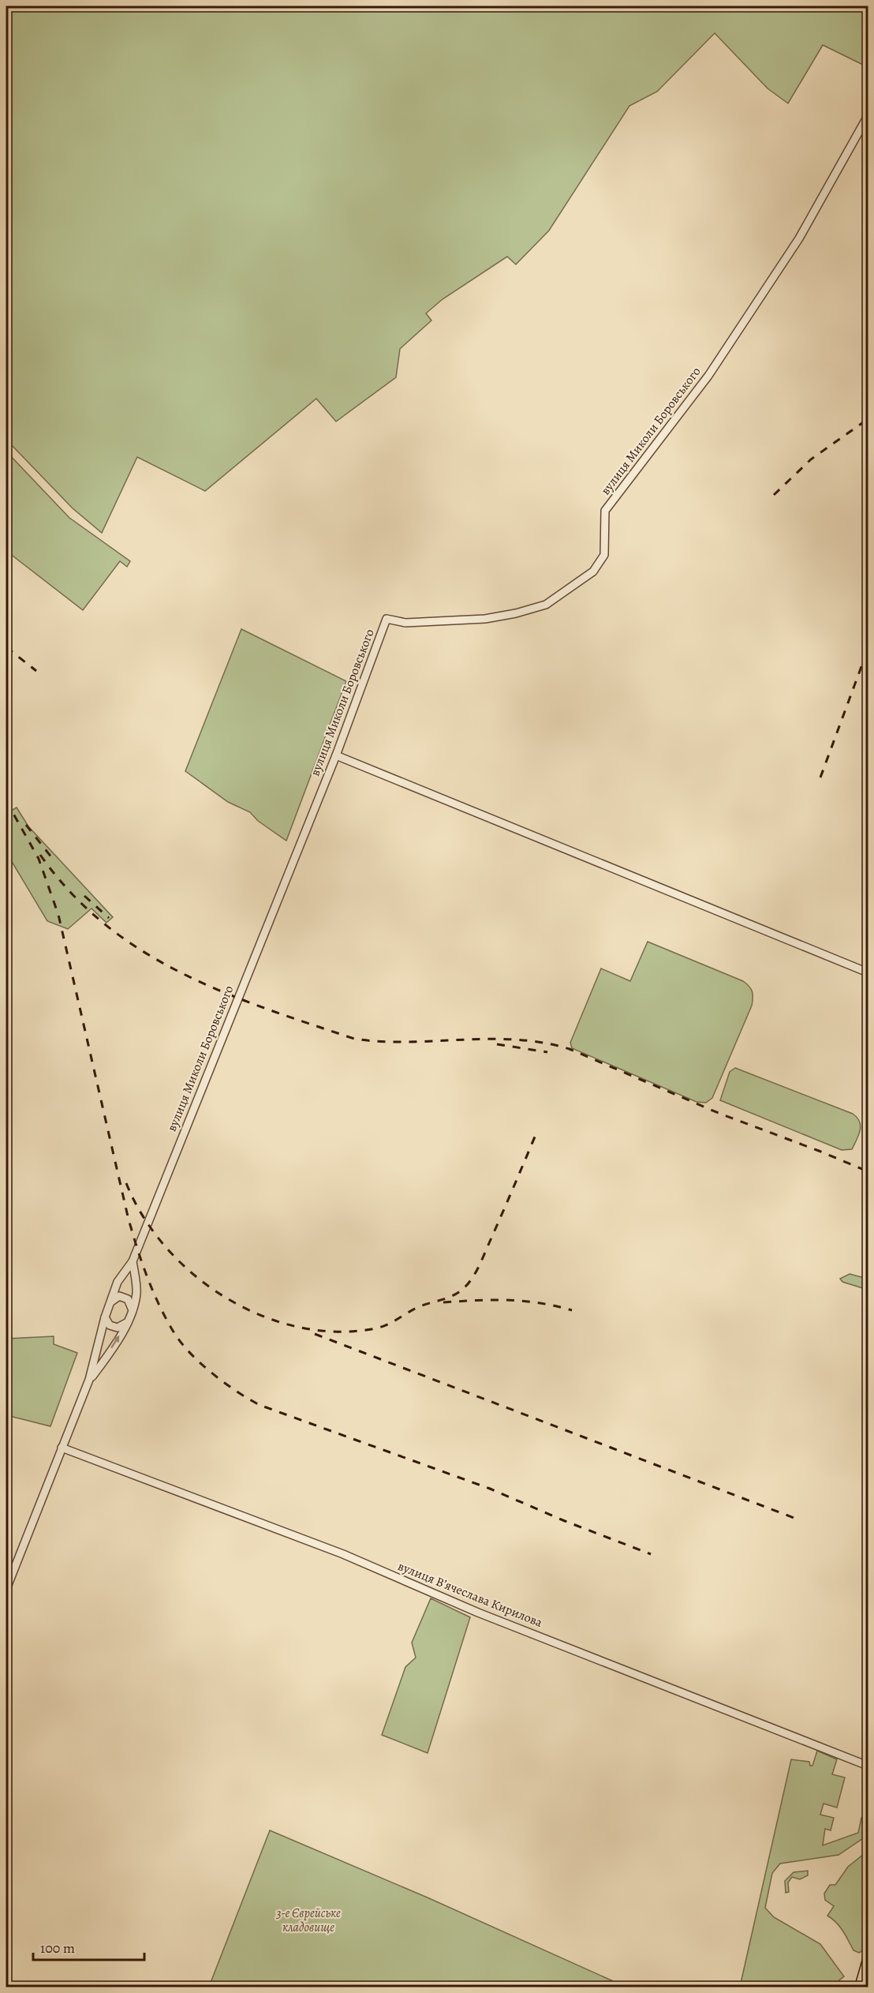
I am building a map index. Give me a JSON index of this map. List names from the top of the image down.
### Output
{
  "streets": {
    "street": ["вулиця Миколи Боровського", "вулиця Вʼячеслава Кирилова"]
  },
  "crossings": [
    ["вулиця Миколи Боровського", "вулиця Вʼячеслава Кирилова"]
  ],
  "parks": ["3-е Єврейське кладовище"],
  "scale_bar": "100 m"
}
